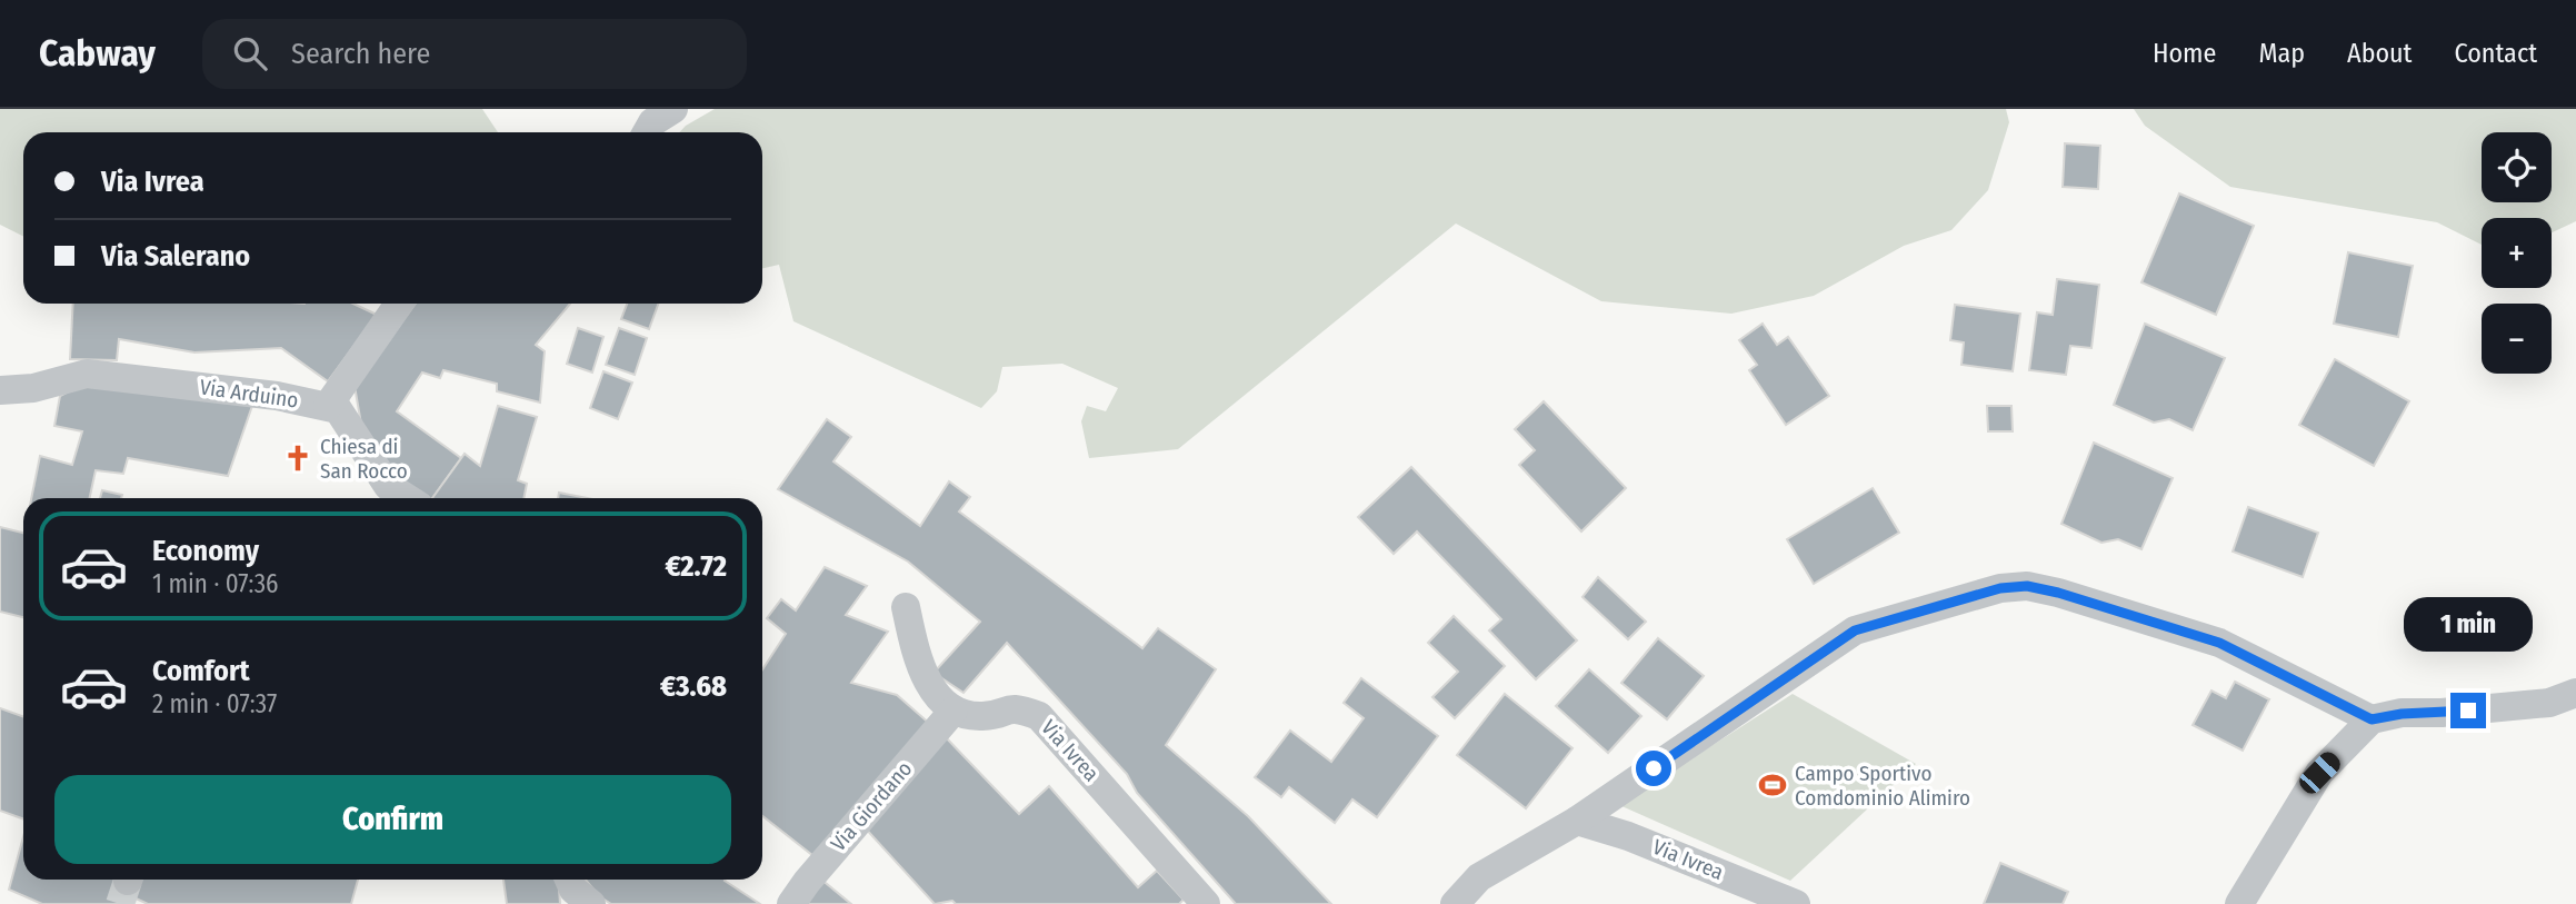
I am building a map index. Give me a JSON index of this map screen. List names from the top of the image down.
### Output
{
  "streets": {
    "street": ["Via Arduino", "Via Ivrea", "Via Giordano"]
  },
  "crossings": [
    ["Via Ivrea", "Via Giordano"]
  ],
  "places": {
    "church": ["Chiesa di San Rocco"],
    "sports": ["Campo Sportivo Comdominio Alimiro"]
  },
  "page": {
    "header": "Cabway",
    "search": "Search here",
    "nav": [
      "Home",
      "Map",
      "About",
      "Contact"
    ],
    "map_buttons": ["+", "−"],
    "banner": ["Via Ivrea", "Via Salerano"],
    "list": [
      {
        "name": "Economy",
        "note": "1 min · 07:36",
        "value": "€2.72"
      },
      {
        "name": "Comfort",
        "note": "2 min · 07:37",
        "value": "€3.68"
      }
    ],
    "bubble": "1 min",
    "buttons": "Confirm"
  }
}
